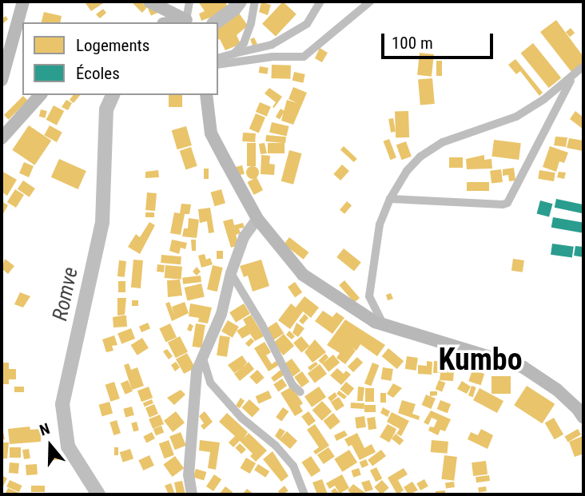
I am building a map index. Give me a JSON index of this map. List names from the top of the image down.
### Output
{
  "districts": ["Kumbo"],
  "water": ["Romve"],
  "legend": ["Logements", "Écoles"],
  "scale_bar": "100 m",
  "north": "top"
}
